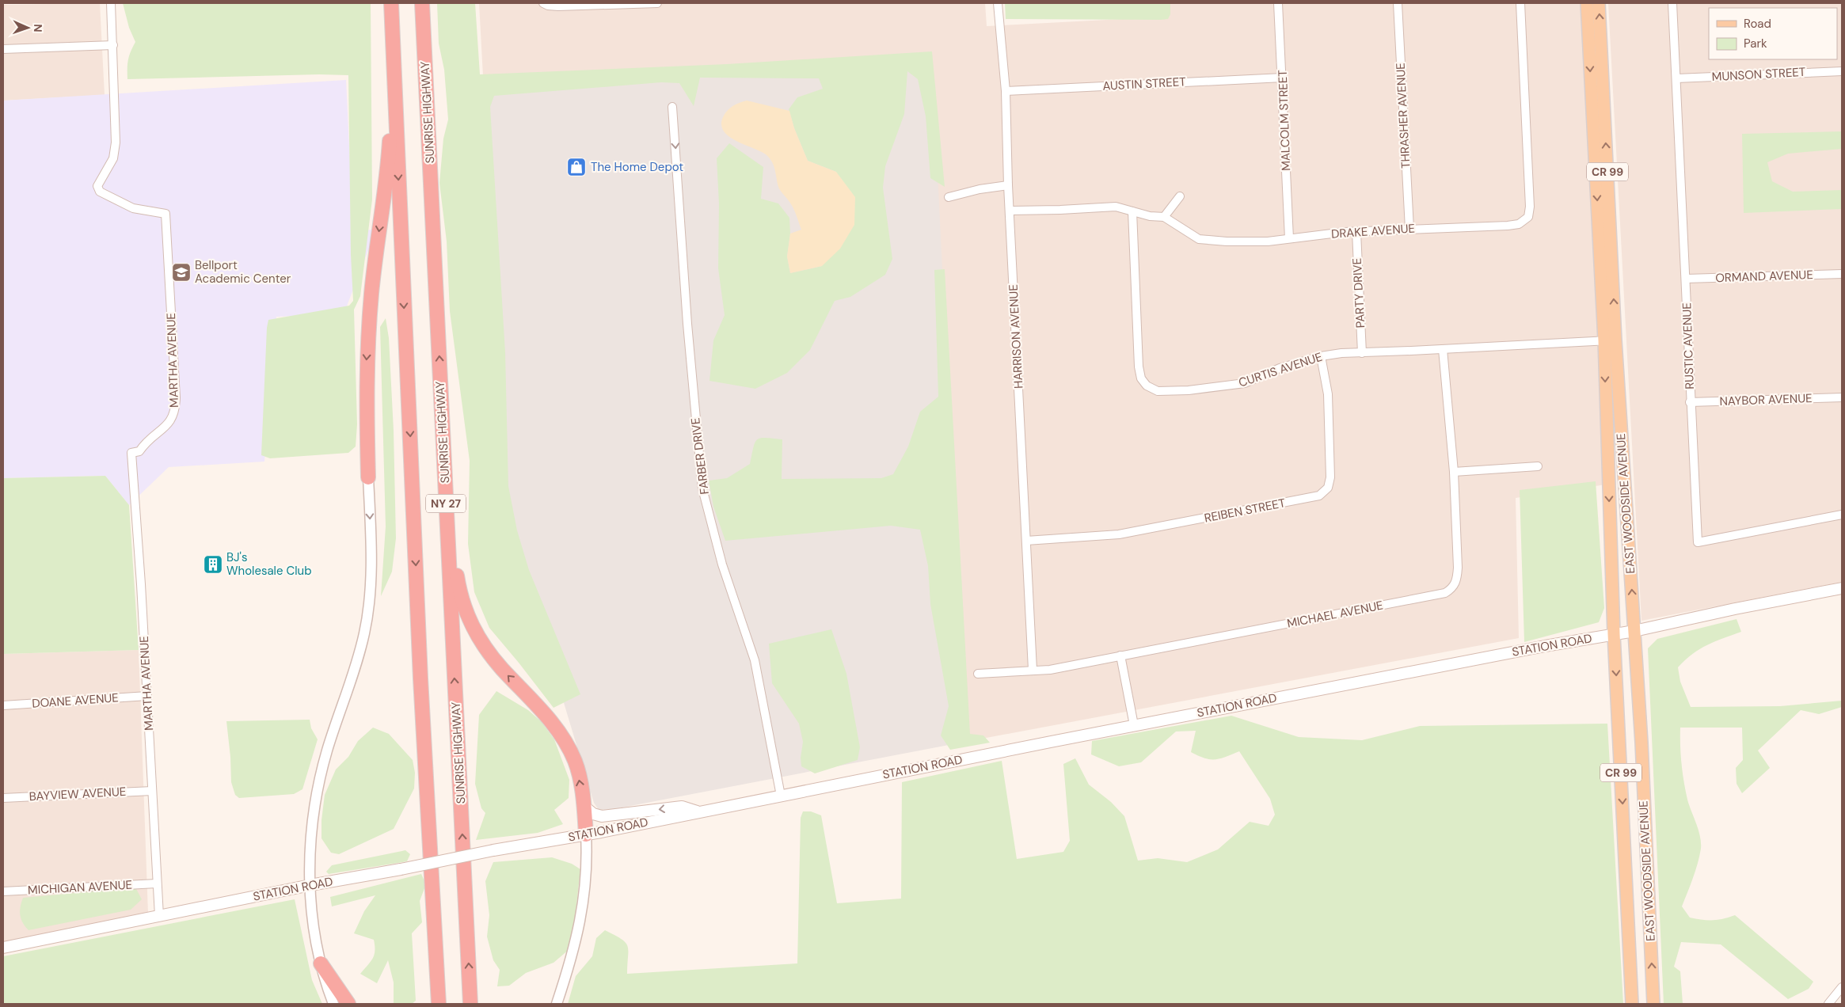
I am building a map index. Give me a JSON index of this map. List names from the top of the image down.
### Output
{
  "streets": {
    "highway": ["SUNRISE HIGHWAY", "NY 27"],
    "main road": ["CR 99", "EAST WOODSIDE AVENUE", "STATION ROAD"],
    "street": [
      "MUNSON STREET",
      "AUSTIN STREET",
      "THRASHER AVENUE",
      "MALCOLM STREET",
      "DRAKE AVENUE",
      "ORMAND AVENUE",
      "PARTY DRIVE",
      "HARRISON AVENUE",
      "RUSTIC AVENUE",
      "MARTHA AVENUE",
      "CURTIS AVENUE",
      "NAYBOR AVENUE",
      "FARBER DRIVE",
      "REIBEN STREET",
      "MICHAEL AVENUE",
      "DOANE AVENUE",
      "BAYVIEW AVENUE",
      "MICHIGAN AVENUE"
    ]
  },
  "crossings": [
    ["MUNSON STREET", "RUSTIC AVENUE"],
    ["AUSTIN STREET", "MALCOLM STREET"],
    ["AUSTIN STREET", "HARRISON AVENUE"],
    ["THRASHER AVENUE", "DRAKE AVENUE"],
    ["MALCOLM STREET", "DRAKE AVENUE"],
    ["DRAKE AVENUE", "PARTY DRIVE"],
    ["DRAKE AVENUE", "HARRISON AVENUE"],
    ["DRAKE AVENUE", "CURTIS AVENUE"],
    ["ORMAND AVENUE", "RUSTIC AVENUE"],
    ["PARTY DRIVE", "CURTIS AVENUE"],
    ["HARRISON AVENUE", "REIBEN STREET"],
    ["HARRISON AVENUE", "MICHAEL AVENUE"],
    ["RUSTIC AVENUE", "NAYBOR AVENUE"],
    ["MARTHA AVENUE", "STATION ROAD"],
    ["MARTHA AVENUE", "DOANE AVENUE"],
    ["MARTHA AVENUE", "BAYVIEW AVENUE"],
    ["MARTHA AVENUE", "MICHIGAN AVENUE"],
    ["CURTIS AVENUE", "EAST WOODSIDE AVENUE"],
    ["CURTIS AVENUE", "REIBEN STREET"],
    ["CURTIS AVENUE", "MICHAEL AVENUE"],
    ["FARBER DRIVE", "STATION ROAD"],
    ["EAST WOODSIDE AVENUE", "STATION ROAD"]
  ],
  "one_way": ["FARBER DRIVE"],
  "places": {
    "shop": ["The Home Depot"],
    "school or university": ["Bellport Academic Center"],
    "building": ["BJ's Wholesale Club"]
  },
  "legend": ["Road", "Park"],
  "north": "right"
}
